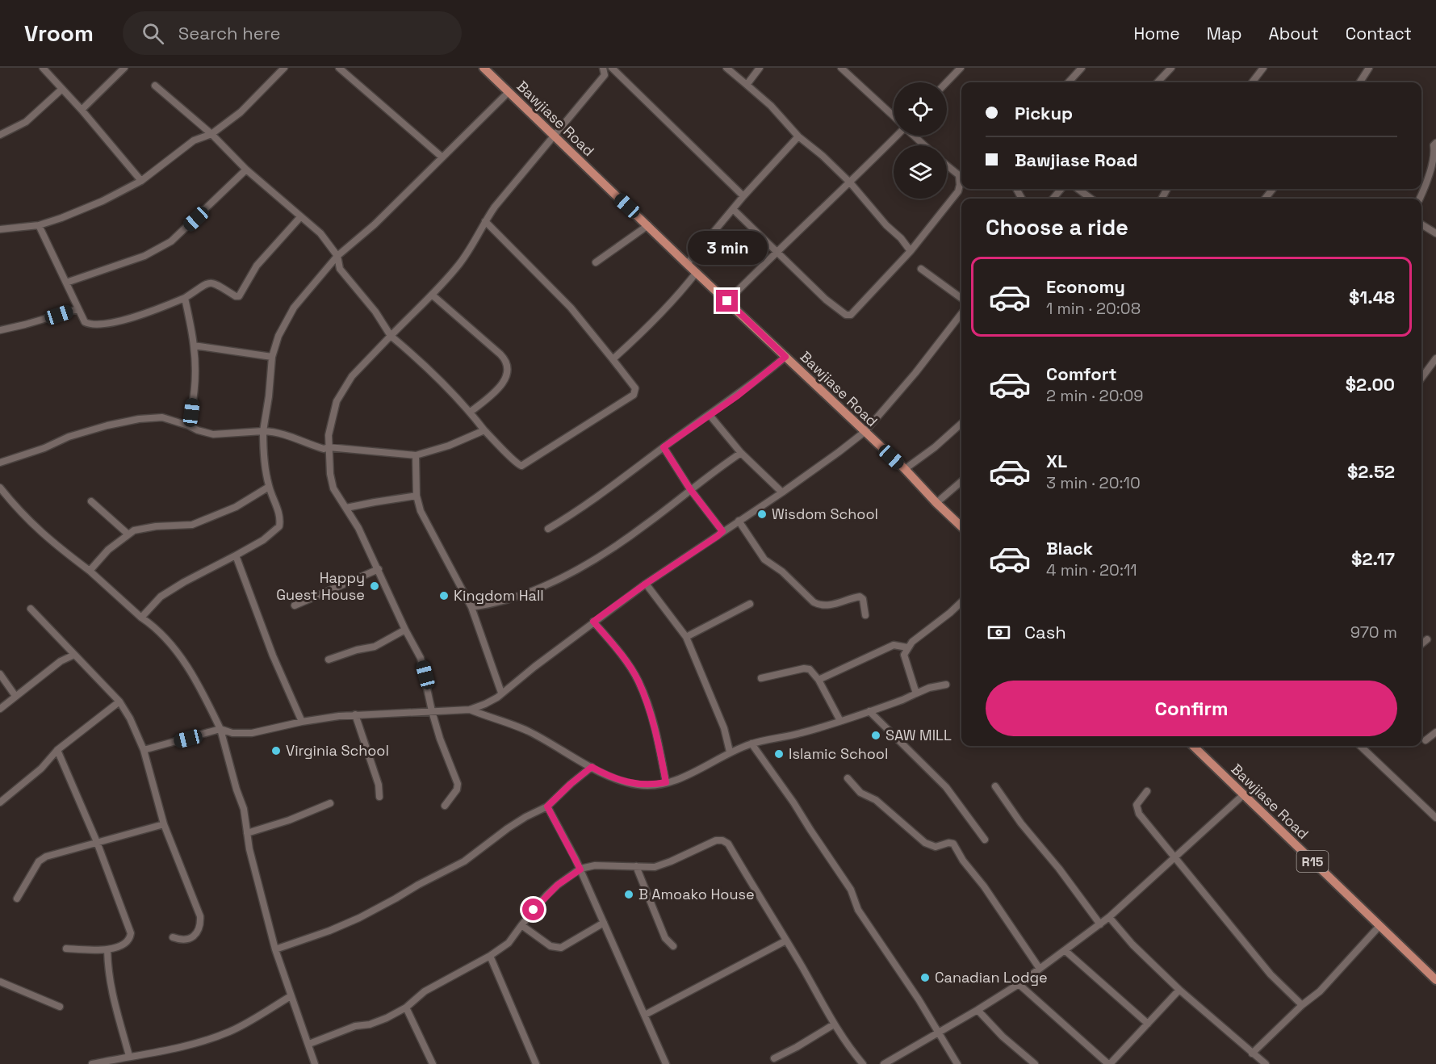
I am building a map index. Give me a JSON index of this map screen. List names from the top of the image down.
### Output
{
  "streets": {
    "main road": ["Bawjiase Road", "R15"]
  },
  "places": [
    "Wisdom School",
    "Happy Guest House",
    "Kingdom Hall",
    "SAW MILL",
    "Virginia School",
    "Islamic School",
    "B Amoako House",
    "Canadian Lodge"
  ],
  "page": {
    "header": "Vroom",
    "search": "Search here",
    "nav": [
      "Home",
      "Map",
      "About",
      "Contact"
    ],
    "banner": ["Pickup", "Bawjiase Road"],
    "heading": "Choose a ride",
    "bubble": "3 min",
    "list": [
      {
        "name": "Economy",
        "note": "1 min · 20:08",
        "value": "$1.48"
      },
      {
        "name": "Comfort",
        "note": "2 min · 20:09",
        "value": "$2.00"
      },
      {
        "name": "XL",
        "note": "3 min · 20:10",
        "value": "$2.52"
      },
      {
        "name": "Black",
        "note": "4 min · 20:11",
        "value": "$2.17"
      }
    ],
    "pay": ["Cash", "970 m"],
    "buttons": "Confirm"
  }
}
